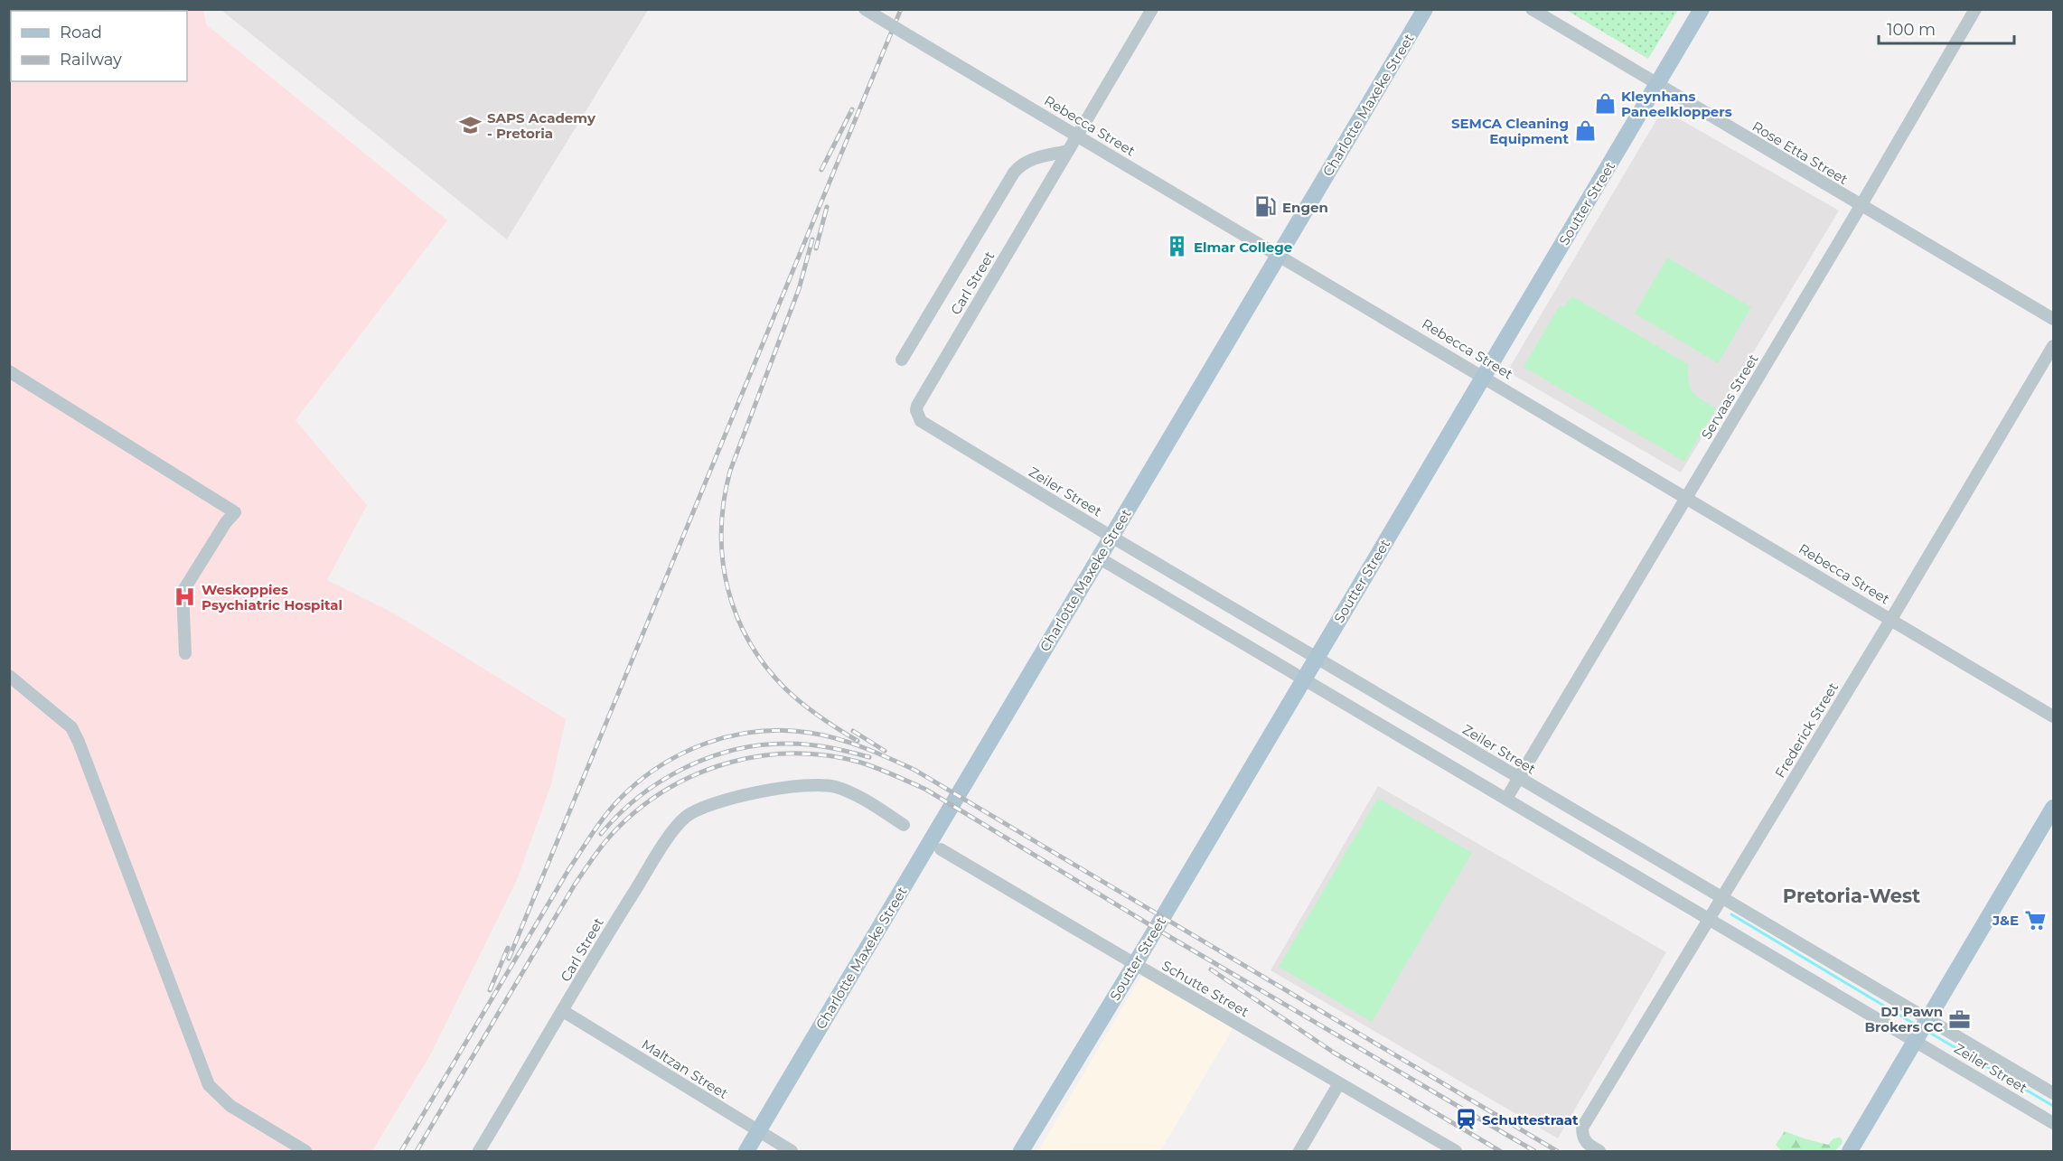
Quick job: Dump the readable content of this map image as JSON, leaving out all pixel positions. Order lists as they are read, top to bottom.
{
  "streets": {
    "main road": ["Charlotte Maxeke Street", "Soutter Street"],
    "street": [
      "Rebecca Street",
      "Rose Etta Street",
      "Carl Street",
      "Servaas Street",
      "Zeiler Street",
      "Frederick Street",
      "Schutte Street",
      "Maltzan Street"
    ]
  },
  "crossings": [
    ["Charlotte Maxeke Street", "Rebecca Street"],
    ["Charlotte Maxeke Street", "Zeiler Street"],
    ["Charlotte Maxeke Street", "Maltzan Street"],
    ["Rebecca Street", "Soutter Street"],
    ["Rebecca Street", "Carl Street"],
    ["Rebecca Street", "Servaas Street"],
    ["Rebecca Street", "Frederick Street"],
    ["Rose Etta Street", "Soutter Street"],
    ["Rose Etta Street", "Servaas Street"],
    ["Soutter Street", "Zeiler Street"],
    ["Soutter Street", "Schutte Street"],
    ["Carl Street", "Zeiler Street"],
    ["Carl Street", "Maltzan Street"],
    ["Servaas Street", "Zeiler Street"],
    ["Zeiler Street", "Frederick Street"]
  ],
  "districts": ["Pretoria-West"],
  "places": {
    "shop": ["Kleynhans Paneelkloppers", "SEMCA Cleaning Equipment"],
    "school or university": ["SAPS Academy - Pretoria"],
    "fuel station": ["Engen"],
    "building": ["Elmar College"],
    "hospital": ["Weskoppies Psychiatric Hospital"],
    "supermarket": ["J&E"],
    "office": ["DJ Pawn Brokers CC"],
    "station": ["Schuttestraat"]
  },
  "legend": ["Road", "Railway"],
  "scale_bar": "100 m"
}
